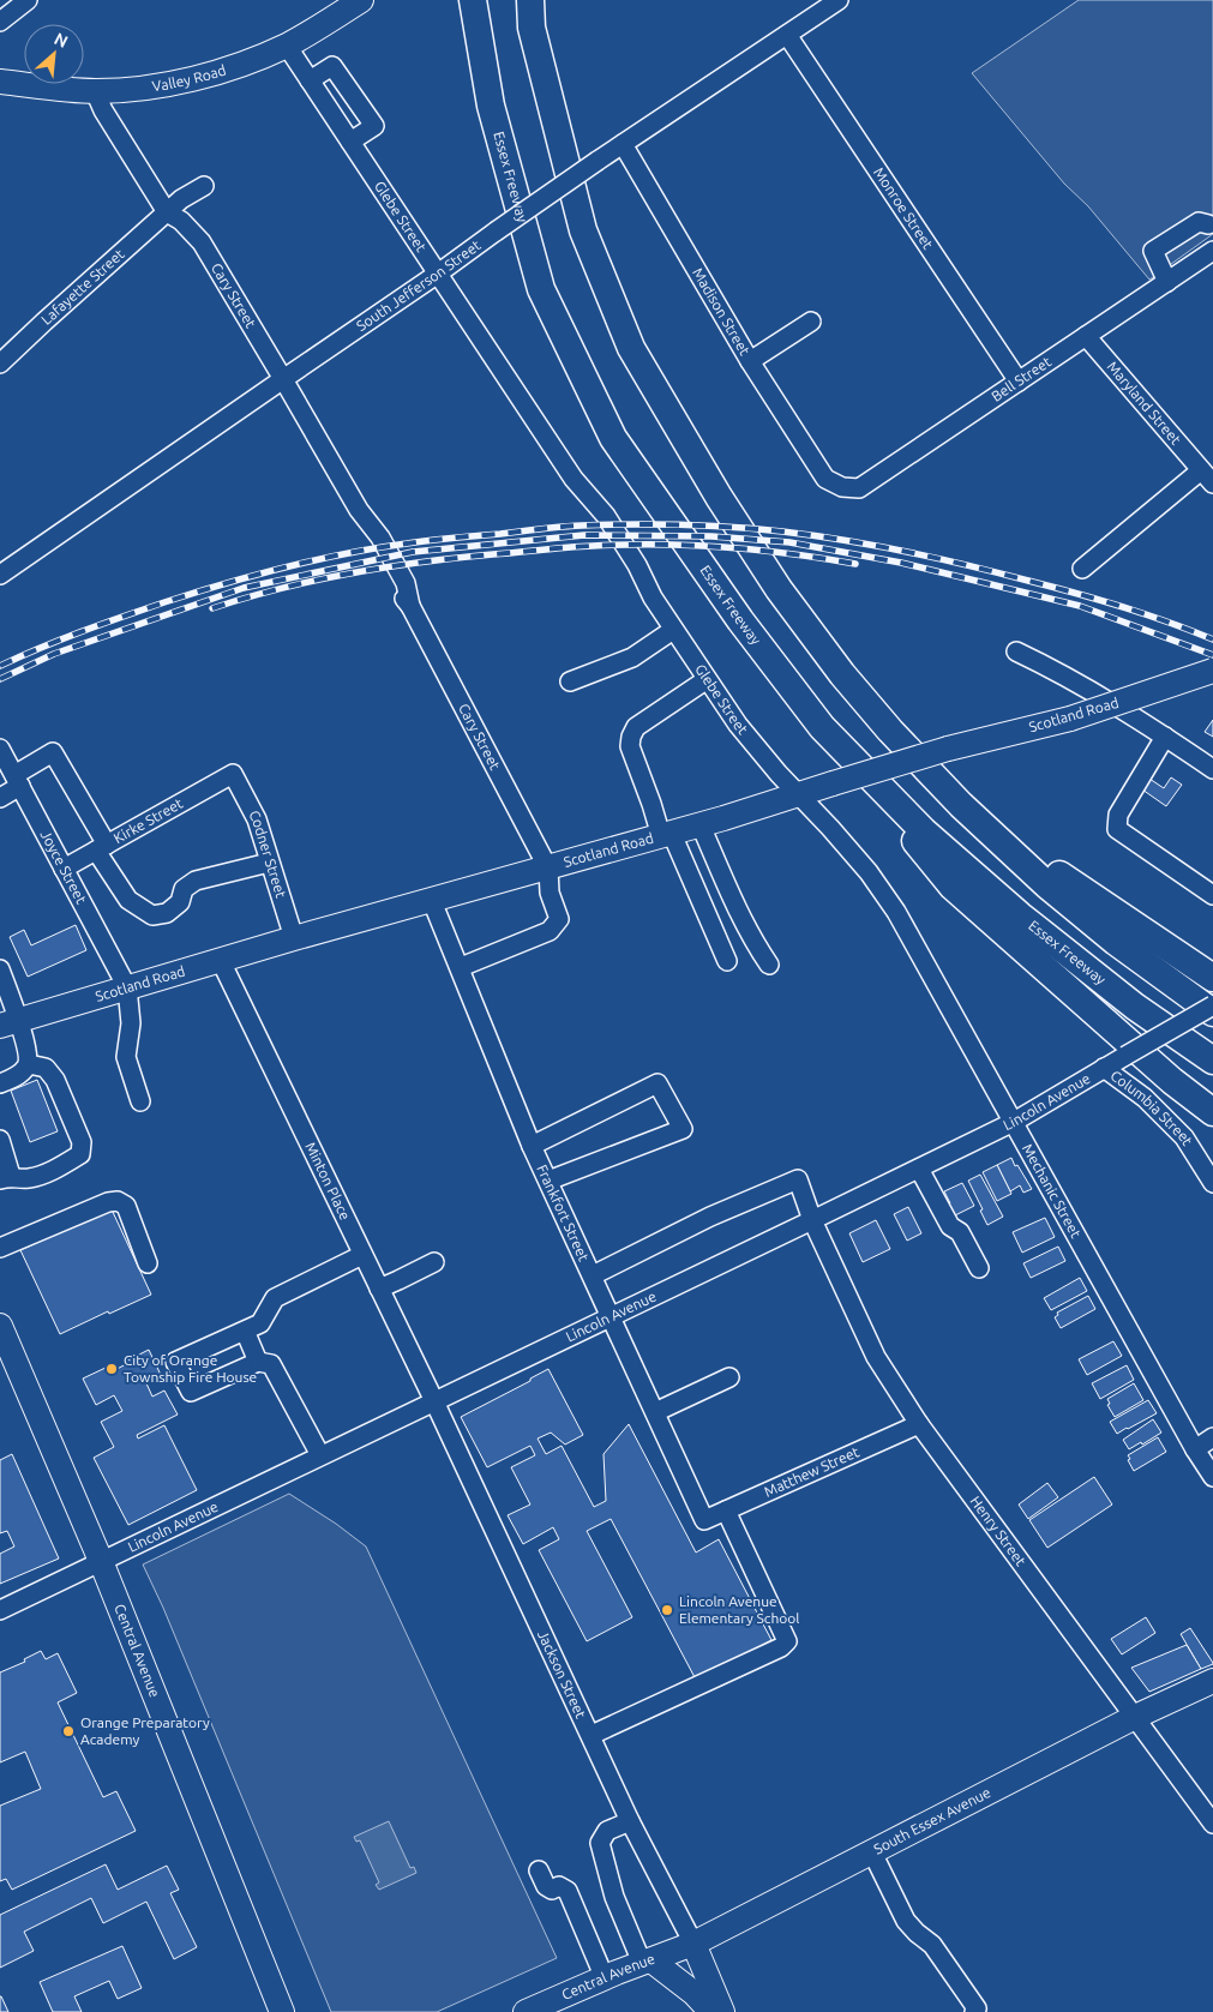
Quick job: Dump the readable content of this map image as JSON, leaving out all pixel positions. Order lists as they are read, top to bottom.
{
  "streets": {
    "highway": ["Essex Freeway"],
    "main road": [
      "Valley Road",
      "Scotland Road",
      "Central Avenue",
      "South Essex Avenue"
    ],
    "street": [
      "Monroe Street",
      "Glebe Street",
      "South Jefferson Street",
      "Lafayette Street",
      "Cary Street",
      "Madison Street",
      "Bell Street",
      "Maryland Street",
      "Kirke Street",
      "Codner Street",
      "Joyce Street",
      "Lincoln Avenue",
      "Columbia Street",
      "Minton Place",
      "Mechanic Street",
      "Frankfort Street",
      "Matthew Street",
      "Henry Street",
      "Jackson Street"
    ]
  },
  "crossings": [
    ["Valley Road", "Glebe Street"],
    ["Valley Road", "Cary Street"],
    ["Monroe Street", "South Jefferson Street"],
    ["Monroe Street", "Bell Street"],
    ["Glebe Street", "South Jefferson Street"],
    ["Glebe Street", "Scotland Road"],
    ["Glebe Street", "Mechanic Street"],
    ["South Jefferson Street", "Cary Street"],
    ["South Jefferson Street", "Madison Street"],
    ["Lafayette Street", "Cary Street"],
    ["Cary Street", "Scotland Road"],
    ["Madison Street", "Bell Street"],
    ["Bell Street", "Maryland Street"],
    ["Scotland Road", "Codner Street"],
    ["Scotland Road", "Joyce Street"],
    ["Scotland Road", "Minton Place"],
    ["Scotland Road", "Mechanic Street"],
    ["Scotland Road", "Frankfort Street"],
    ["Kirke Street", "Codner Street"],
    ["Kirke Street", "Joyce Street"],
    ["Lincoln Avenue", "Columbia Street"],
    ["Lincoln Avenue", "Minton Place"],
    ["Lincoln Avenue", "Mechanic Street"],
    ["Lincoln Avenue", "Frankfort Street"],
    ["Lincoln Avenue", "Henry Street"],
    ["Lincoln Avenue", "Central Avenue"],
    ["Lincoln Avenue", "Jackson Street"],
    ["Minton Place", "Jackson Street"],
    ["Frankfort Street", "Matthew Street"],
    ["Frankfort Street", "Henry Street"],
    ["Matthew Street", "Henry Street"],
    ["Henry Street", "South Essex Avenue"],
    ["Central Avenue", "South Essex Avenue"],
    ["Jackson Street", "South Essex Avenue"]
  ],
  "places": ["City of Orange Township Fire House", "Lincoln Avenue Elementary School", "Orange Preparatory Academy"],
  "north": "top right"
}
